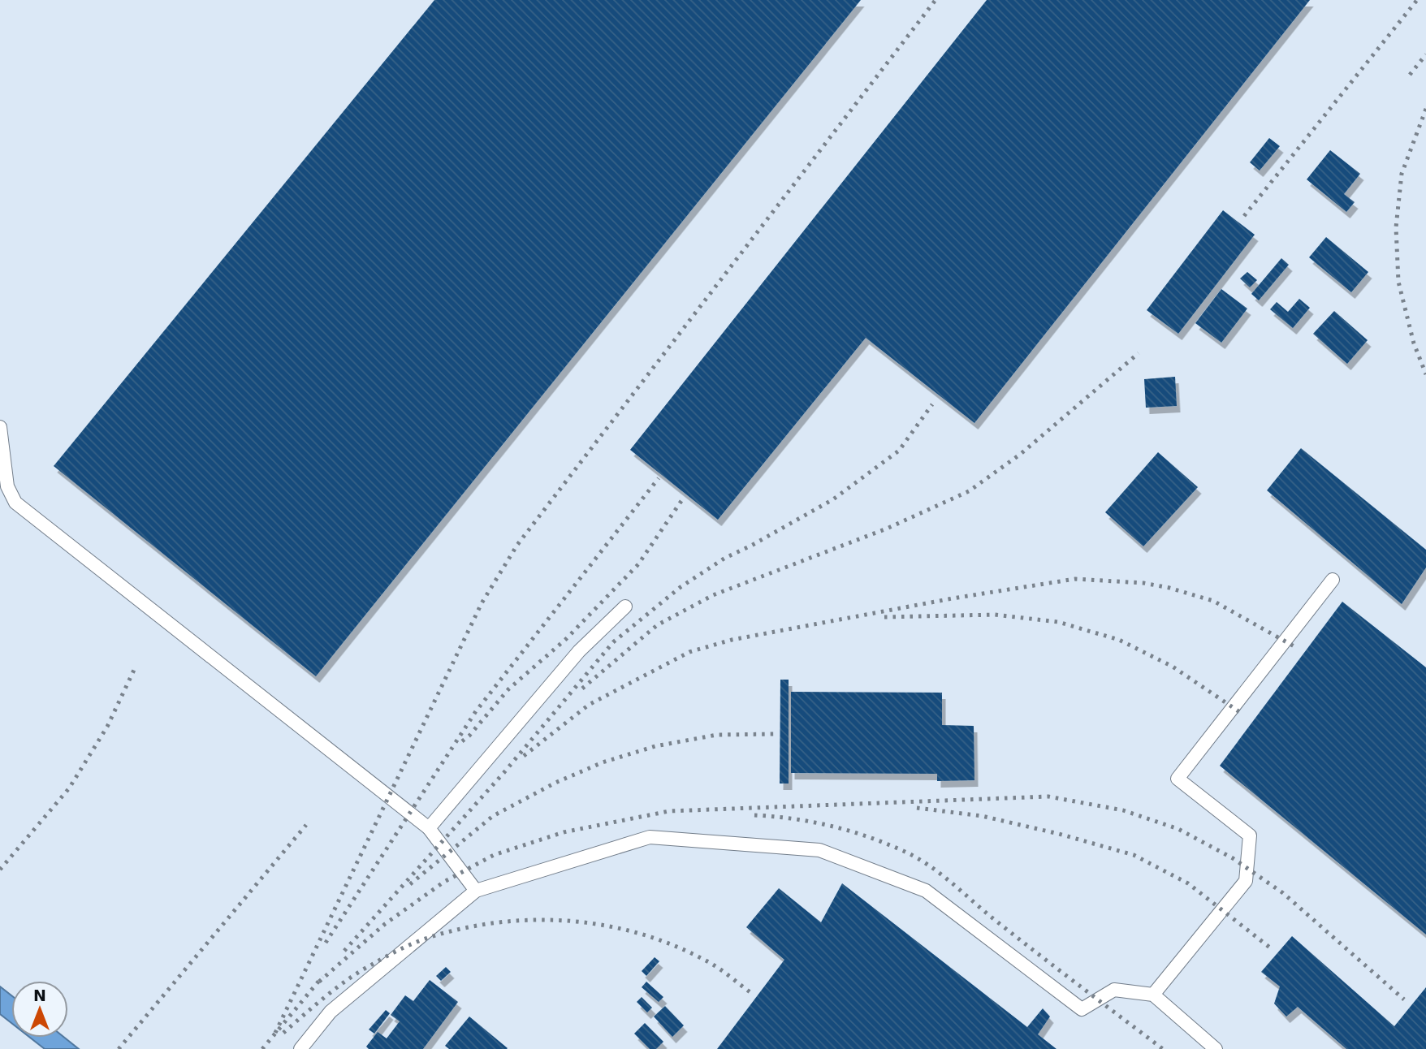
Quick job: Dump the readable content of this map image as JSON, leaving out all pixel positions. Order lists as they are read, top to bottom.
{
  "north": "top"
}
